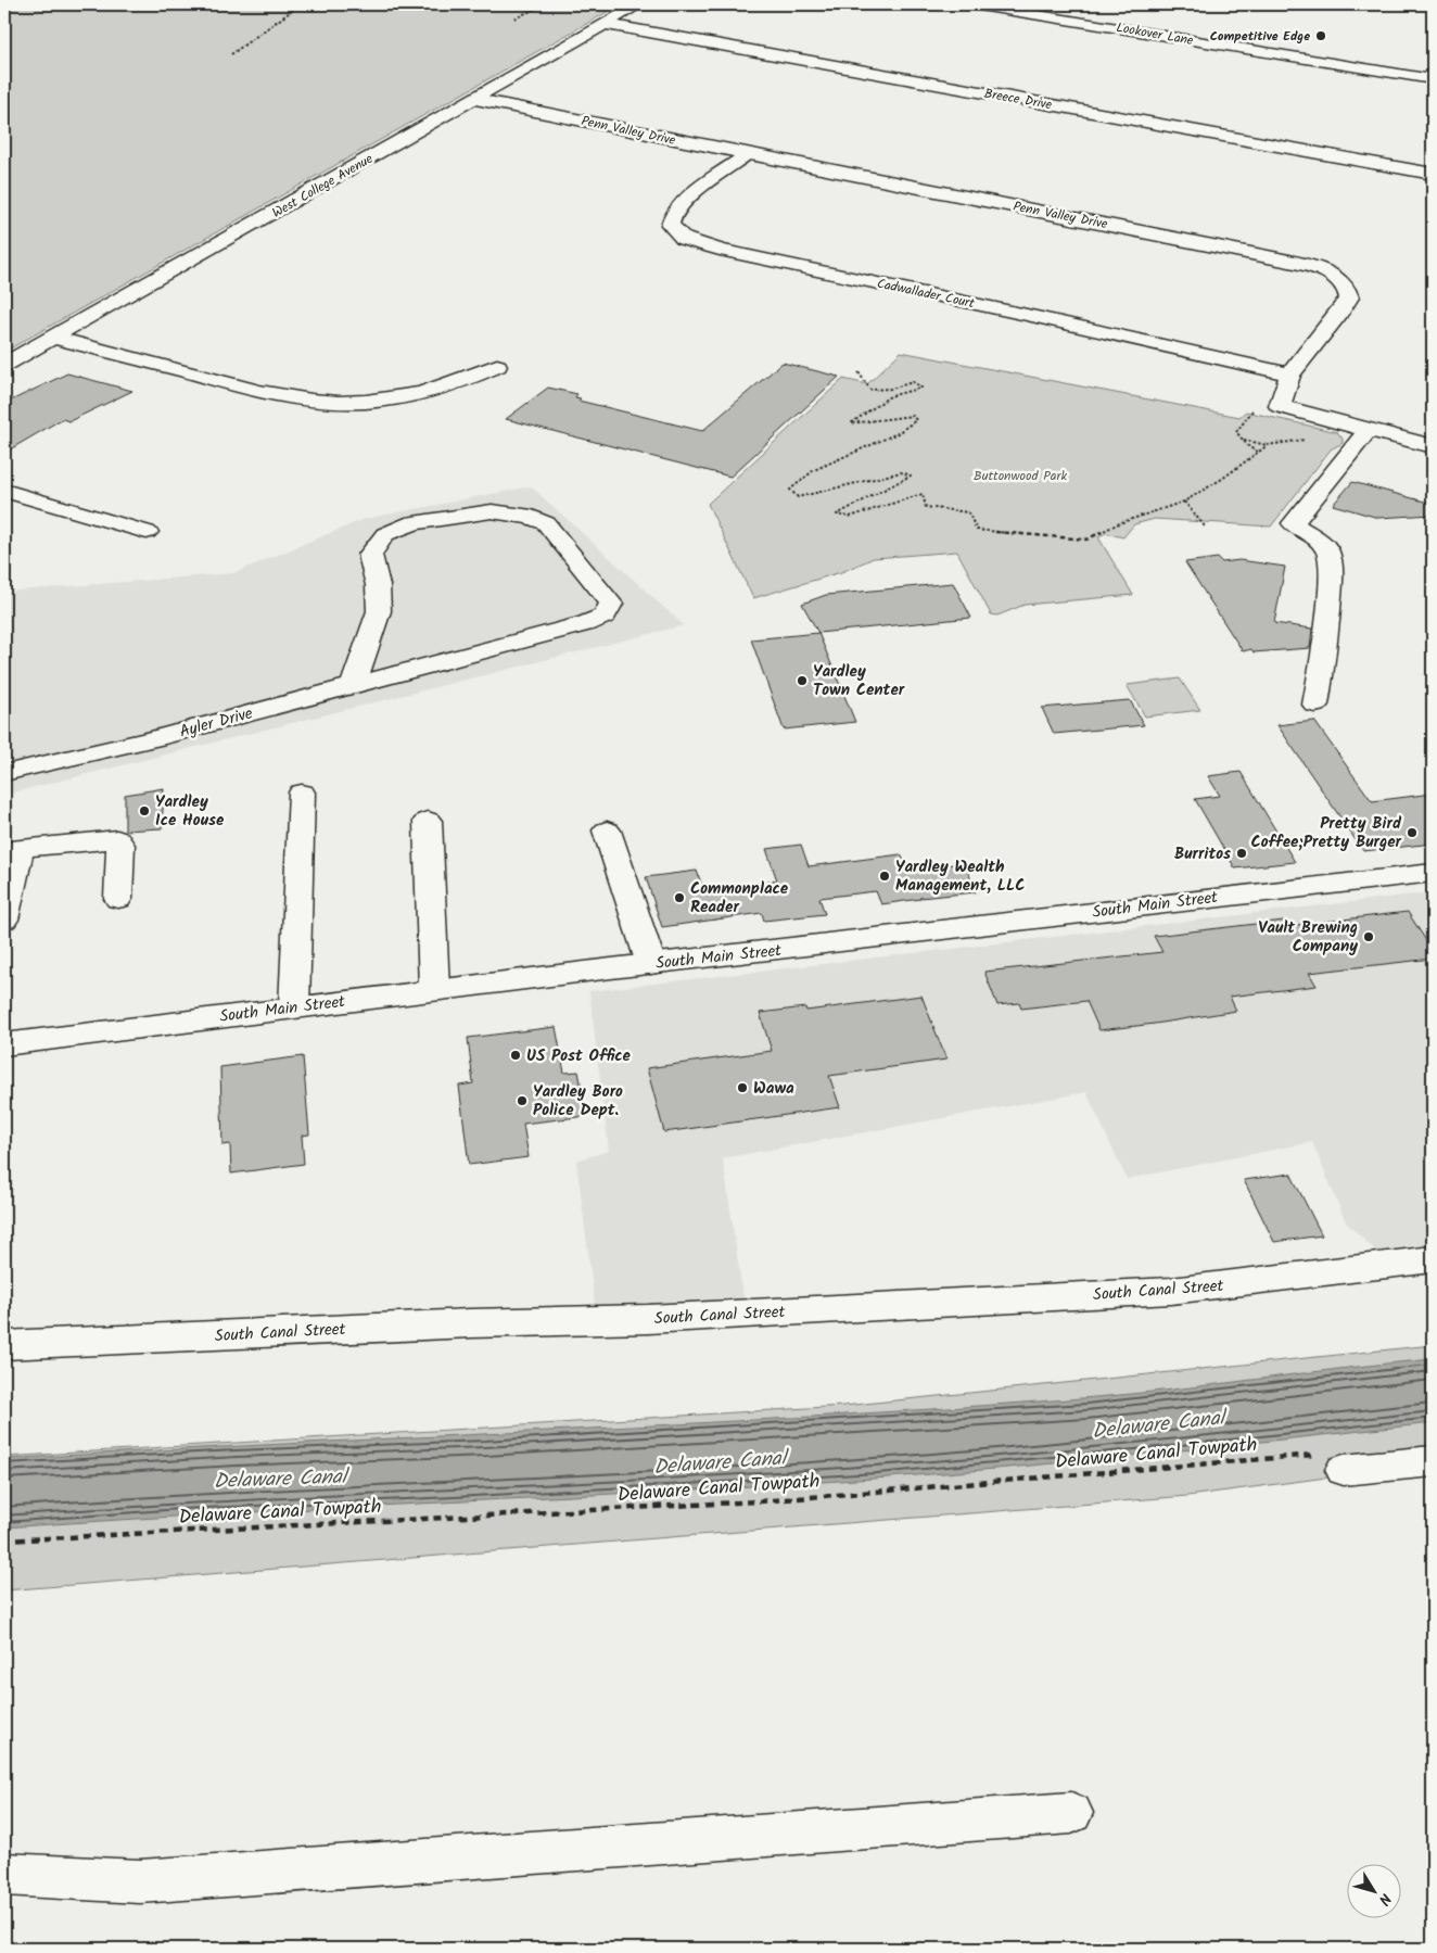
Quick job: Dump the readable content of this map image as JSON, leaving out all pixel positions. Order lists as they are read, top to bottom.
{
  "streets": {
    "street": [
      "Lookover Lane",
      "Breece Drive",
      "Penn Valley Drive",
      "West College Avenue",
      "Cadwallader Court",
      "Ayler Drive",
      "South Main Street",
      "South Canal Street"
    ],
    "path": ["Delaware Canal Towpath"]
  },
  "crossings": [
    ["Breece Drive", "West College Avenue"],
    ["Penn Valley Drive", "West College Avenue"],
    ["Penn Valley Drive", "Cadwallader Court"]
  ],
  "water": ["Delaware Canal"],
  "parks": ["Buttonwood Park"],
  "places": [
    "Competitive Edge",
    "Yardley Town Center",
    "Yardley Ice House",
    "Pretty Bird Coffee;Pretty Burger",
    "Burritos",
    "Yardley Wealth Management, LLC",
    "Commonplace Reader",
    "Vault Brewing Company",
    "US Post Office",
    "Wawa",
    "Yardley Boro Police Dept."
  ],
  "north": "bottom right"
}
